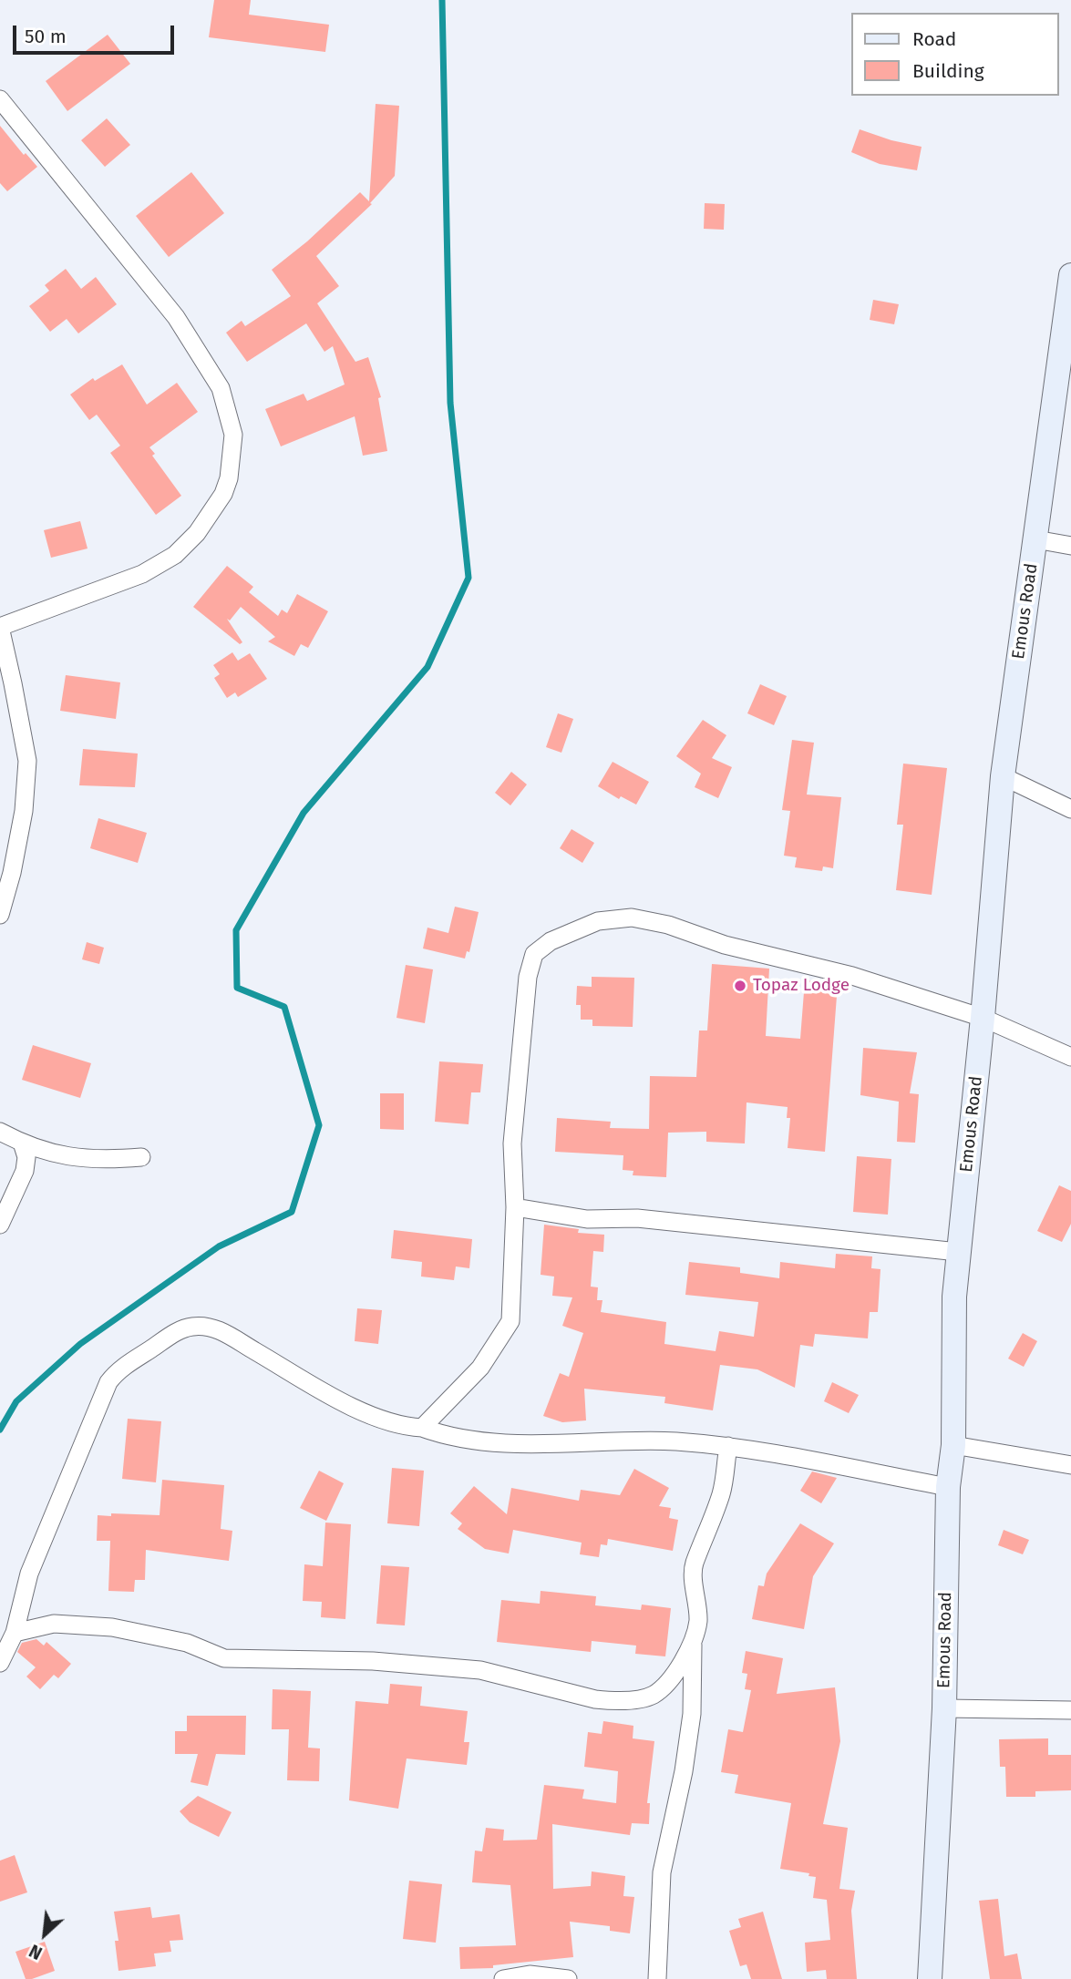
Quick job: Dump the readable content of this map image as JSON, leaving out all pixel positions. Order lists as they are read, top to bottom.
{
  "streets": {
    "street": ["Emous Road"]
  },
  "places": ["Topaz Lodge"],
  "legend": ["Road", "Building"],
  "scale_bar": "50 m",
  "north": "bottom left"
}
